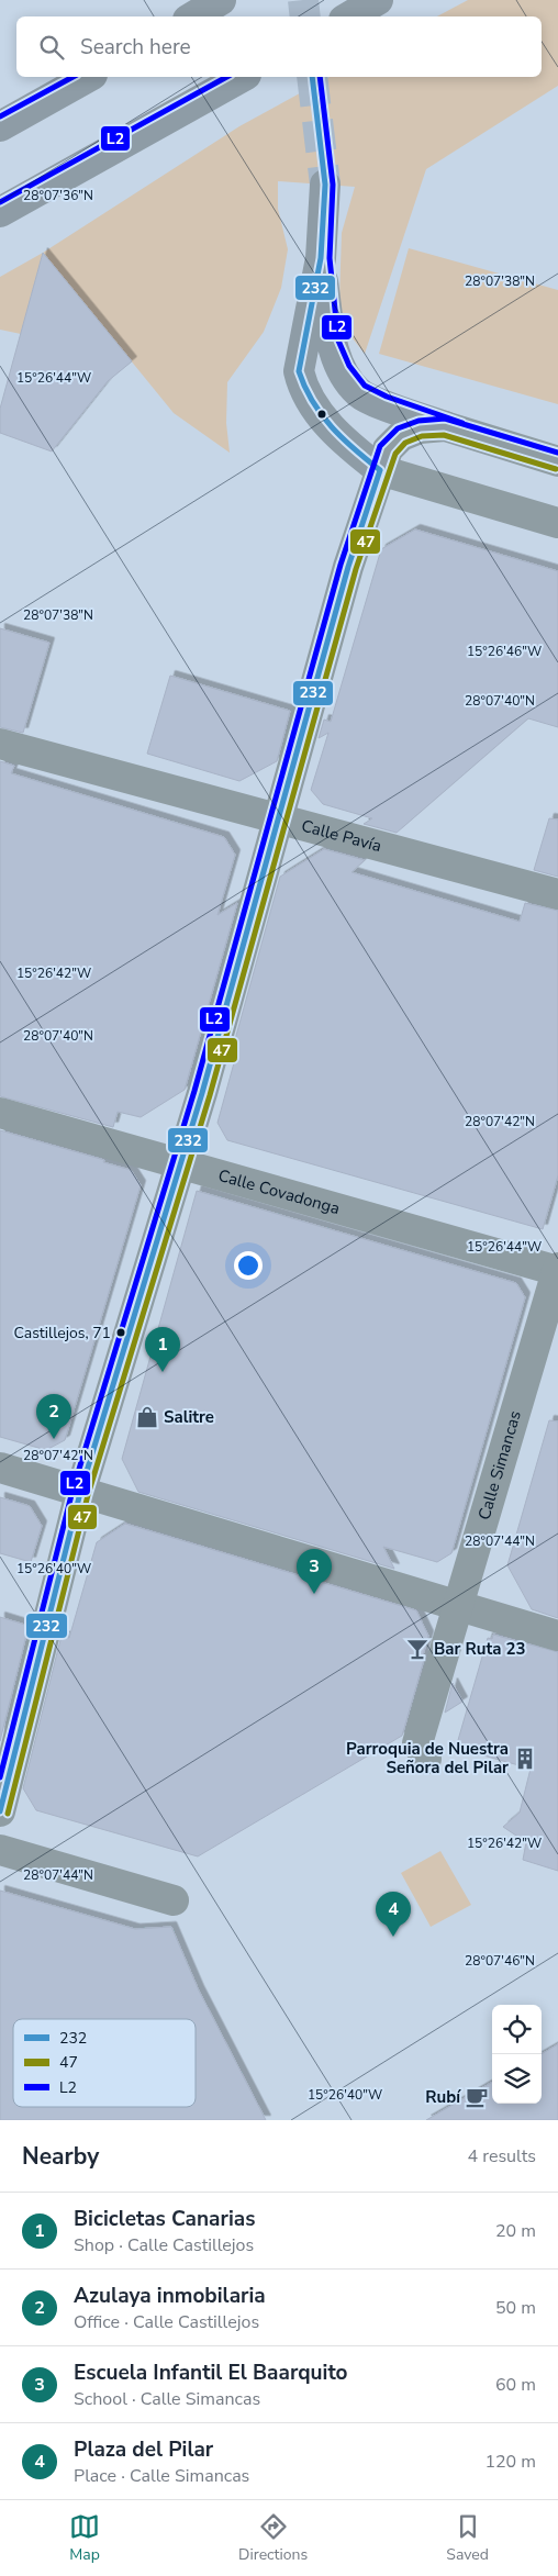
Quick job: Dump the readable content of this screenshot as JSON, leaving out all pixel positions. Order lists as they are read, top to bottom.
{
  "streets": {
    "street": ["Calle Pavía", "Calle Covadonga", "Calle Simancas"]
  },
  "crossings": [
    ["Calle Covadonga", "Calle Simancas"]
  ],
  "places": {
    "other": ["Castillejos, 71"],
    "shop": ["Salitre"],
    "bar": ["Bar Ruta 23"],
    "building": ["Parroquia de Nuestra Señora del Pilar"],
    "cafe": ["Rubí"]
  },
  "lines": ["transit line 232", "transit line L2", "transit line 47"],
  "legend": ["232", "47", "L2"],
  "page": {
    "search": "Search here",
    "pins": [
      "1",
      "2",
      "3",
      "4"
    ],
    "heading": ["Nearby", "4 results"],
    "list": [
      {
        "mark": "1",
        "name": "Bicicletas Canarias",
        "note": "Shop · Calle Castillejos",
        "value": "20 m"
      },
      {
        "mark": "2",
        "name": "Azulaya inmobilaria",
        "note": "Office · Calle Castillejos",
        "value": "50 m"
      },
      {
        "mark": "3",
        "name": "Escuela Infantil El Baarquito",
        "note": "School · Calle Simancas",
        "value": "60 m"
      },
      {
        "mark": "4",
        "name": "Plaza del Pilar",
        "note": "Place · Calle Simancas",
        "value": "120 m"
      }
    ],
    "nav": ["Map", "Directions", "Saved"]
  },
  "coordinates": [
    "28°07'36\"N",
    "28°07'38\"N",
    "15°26'44\"W",
    "15°26'46\"W",
    "28°07'40\"N",
    "15°26'42\"W",
    "28°07'42\"N",
    "28°07'44\"N",
    "15°26'40\"W",
    "28°07'46\"N"
  ]
}
